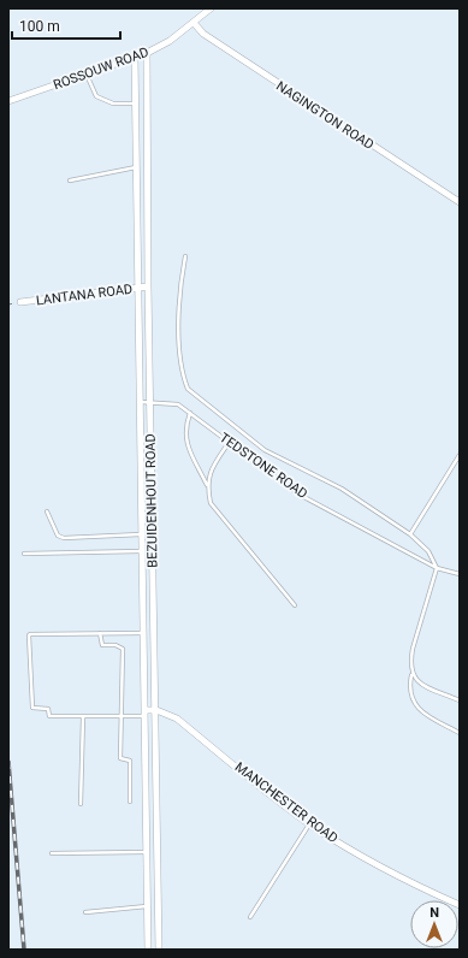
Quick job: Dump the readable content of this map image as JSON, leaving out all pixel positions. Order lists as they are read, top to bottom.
{
  "streets": {
    "street": [
      "ROSSOUW ROAD",
      "NAGINGTON ROAD",
      "LANTANA ROAD",
      "BEZUIDENHOUT ROAD",
      "MANCHESTER ROAD"
    ],
    "lane": ["TEDSTONE ROAD"]
  },
  "crossings": [
    ["ROSSOUW ROAD", "NAGINGTON ROAD"],
    ["ROSSOUW ROAD", "BEZUIDENHOUT ROAD"],
    ["LANTANA ROAD", "BEZUIDENHOUT ROAD"],
    ["TEDSTONE ROAD", "BEZUIDENHOUT ROAD"],
    ["BEZUIDENHOUT ROAD", "MANCHESTER ROAD"]
  ],
  "scale_bar": "100 m",
  "north": "top"
}
